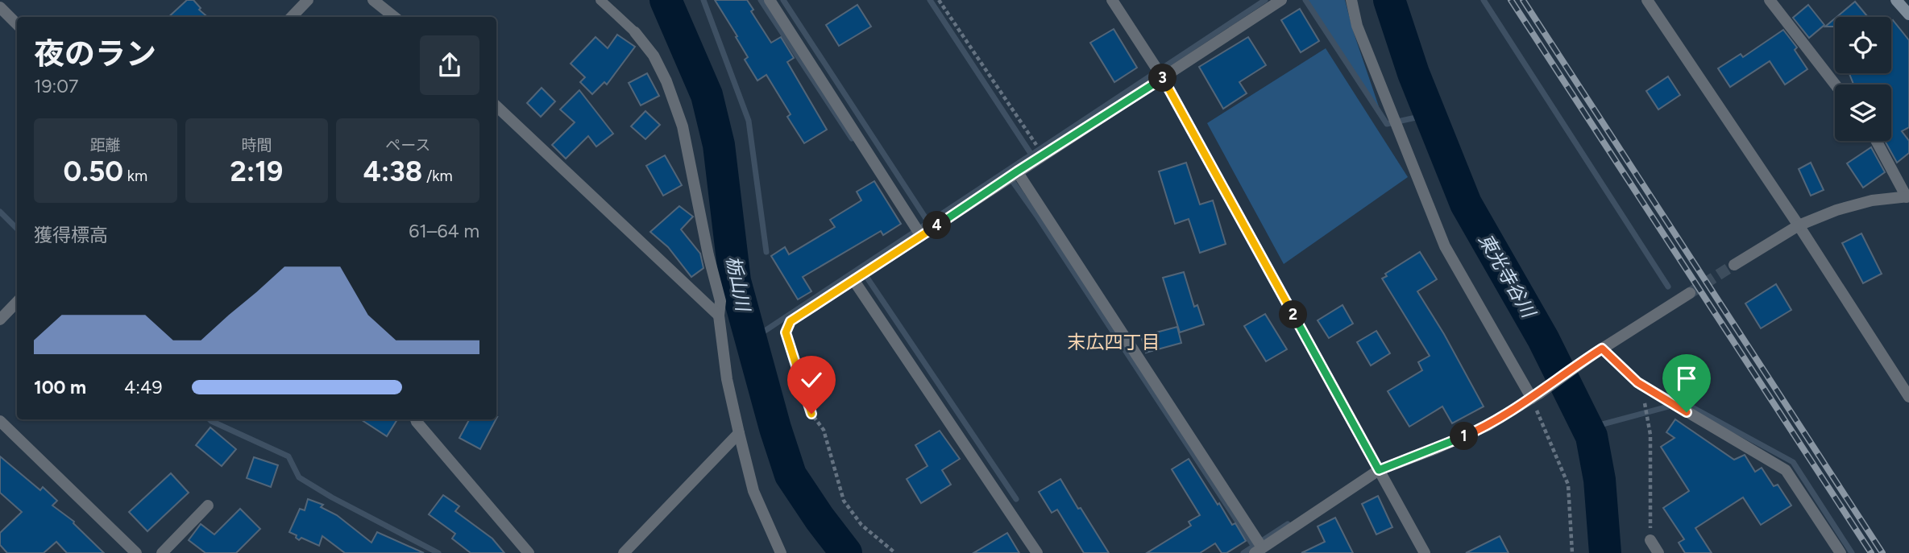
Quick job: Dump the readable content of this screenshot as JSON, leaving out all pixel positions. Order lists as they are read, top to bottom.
{
  "districts": ["末広四丁目"],
  "water": ["東光寺谷川", "栃山川"],
  "page": {
    "heading": ["夜のラン", "19:07"],
    "pins": [
      "3",
      "4",
      "2",
      "1"
    ],
    "stats": [
      ["距離", "0.50 km"],
      ["時間", "2:19"],
      ["ペース", "4:38 /km"]
    ],
    "chart": ["獲得標高", "61–64 m"],
    "list": [
      {
        "name": "100 m",
        "note": "4:49"
      }
    ]
  }
}
